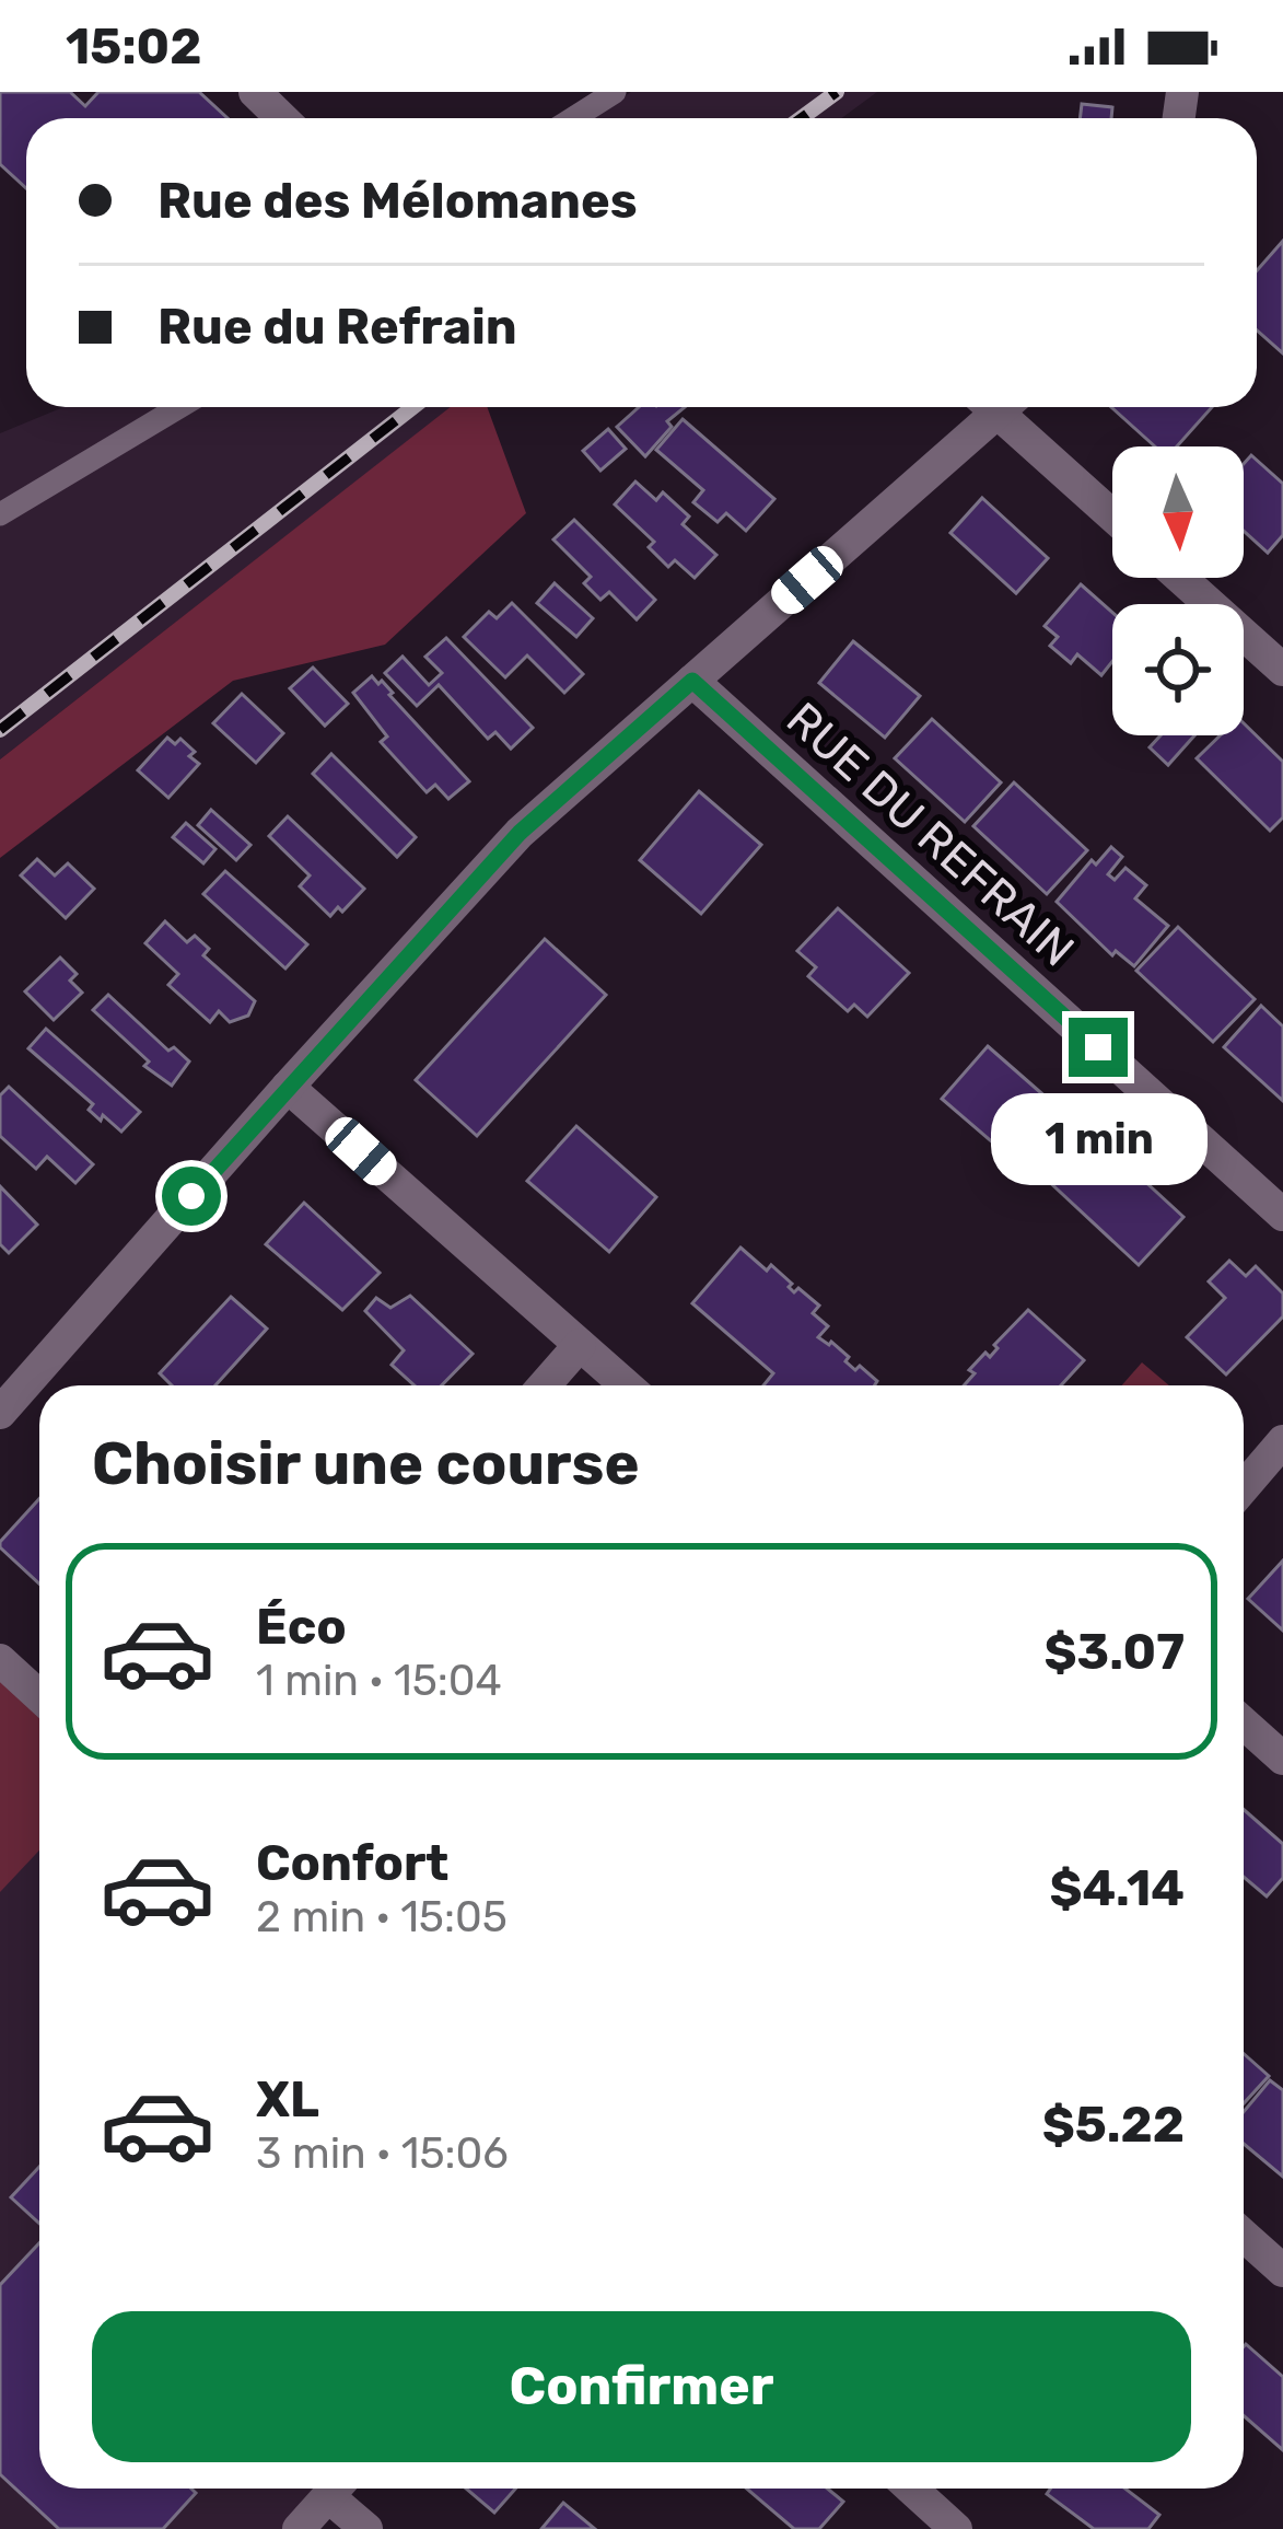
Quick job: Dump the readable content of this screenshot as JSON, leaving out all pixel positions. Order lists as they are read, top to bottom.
{
  "streets": {
    "street": ["RUE DU REFRAIN"]
  },
  "north": "bottom",
  "page": {
    "status": "15:02",
    "banner": ["Rue des Mélomanes", "Rue du Refrain"],
    "bubble": "1 min",
    "heading": "Choisir une course",
    "list": [
      {
        "name": "Éco",
        "note": "1 min · 15:04",
        "value": "$3.07"
      },
      {
        "name": "Confort",
        "note": "2 min · 15:05",
        "value": "$4.14"
      },
      {
        "name": "XL",
        "note": "3 min · 15:06",
        "value": "$5.22"
      }
    ],
    "buttons": "Confirmer"
  }
}
